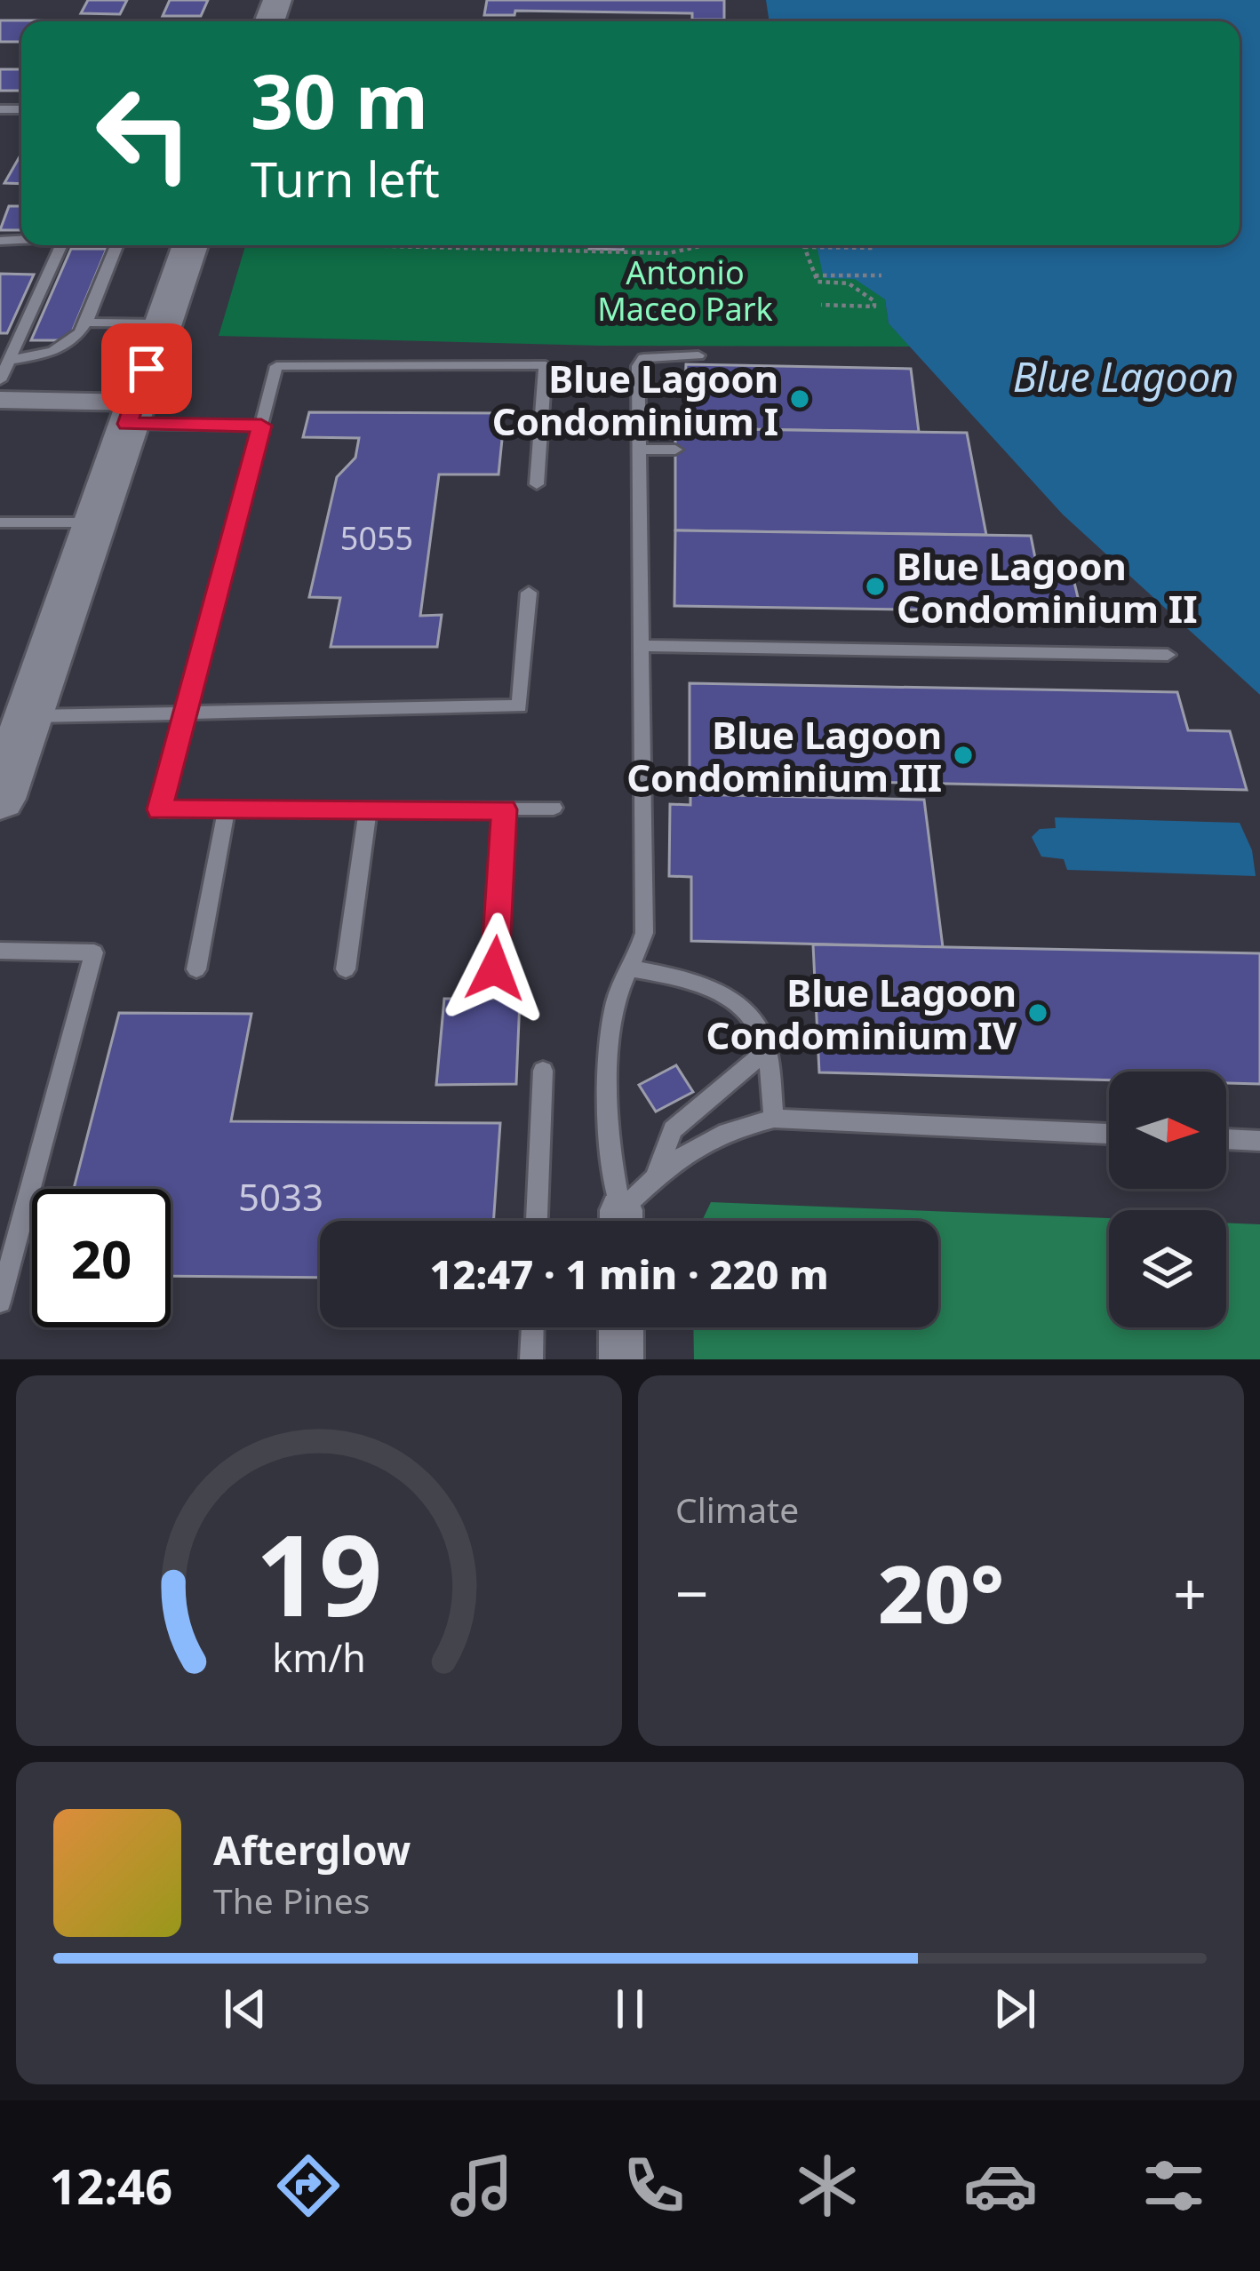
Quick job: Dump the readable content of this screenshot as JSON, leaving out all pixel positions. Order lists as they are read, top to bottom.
{
  "water": ["Blue Lagoon"],
  "parks": ["Antonio Maceo Park"],
  "places": [
    "Blue Lagoon Condominium I",
    "Blue Lagoon Condominium II",
    "Blue Lagoon Condominium III",
    "Blue Lagoon Condominium IV"
  ],
  "house_numbers": ["5055", "5033"],
  "north": "right",
  "page": {
    "turn": ["30 m", "Turn left"],
    "limit": "20",
    "trip": "12:47 · 1 min · 220 m",
    "tile": "Climate",
    "heat": ["−", "20°", "+"],
    "song": ["Afterglow", "The Pines"],
    "tabs": "12:46",
    "gauge": ["19", "km/h"]
  }
}
